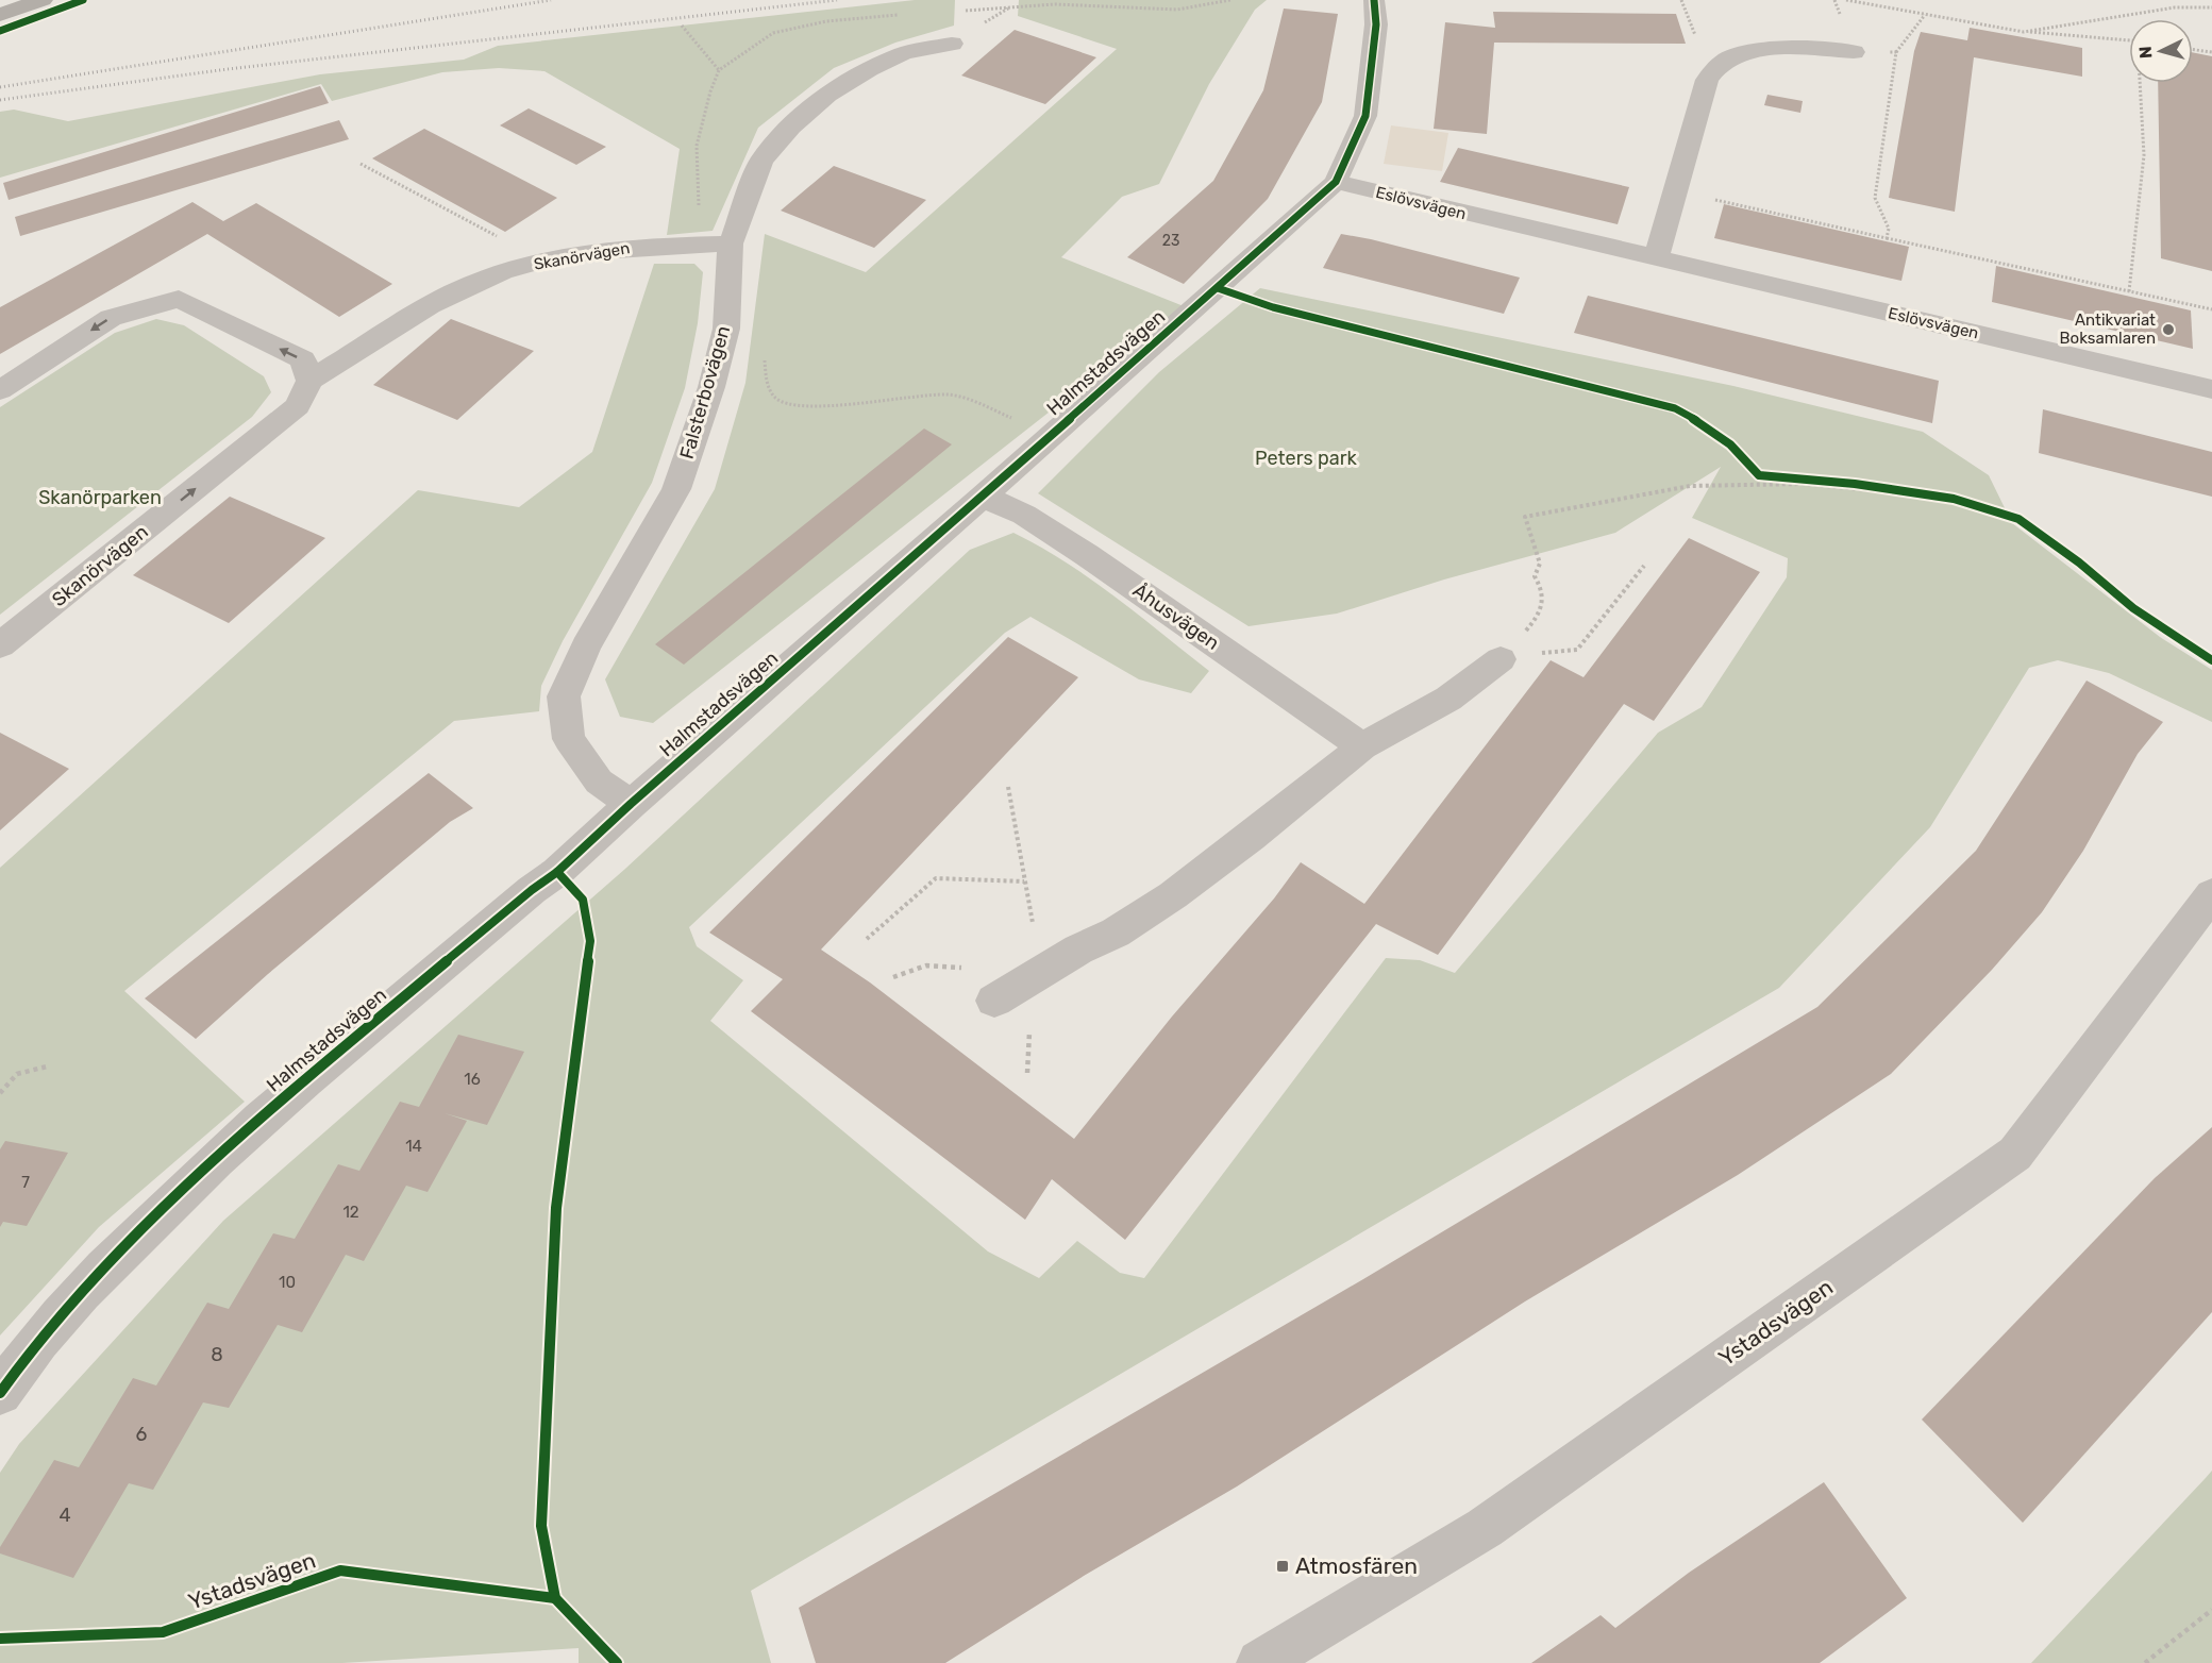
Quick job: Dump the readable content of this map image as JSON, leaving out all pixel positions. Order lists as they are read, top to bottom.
{
  "streets": {
    "street": [
      "Eslövsvägen",
      "Skanörvägen",
      "Halmstadsvägen",
      "Falsterbovägen",
      "Åhusvägen",
      "Ystadsvägen"
    ]
  },
  "crossings": [
    ["Eslövsvägen", "Halmstadsvägen"],
    ["Skanörvägen", "Falsterbovägen"],
    ["Halmstadsvägen", "Falsterbovägen"],
    ["Halmstadsvägen", "Åhusvägen"]
  ],
  "one_way": ["Skanörvägen"],
  "parks": ["Peters park", "Skanörparken"],
  "places": {
    "other": ["Antikvariat Boksamlaren"],
    "transit": ["Atmosfären"]
  },
  "house_numbers": [
    "23",
    "16",
    "14",
    "7",
    "12",
    "10",
    "8",
    "6",
    "4"
  ],
  "north": "left"
}
